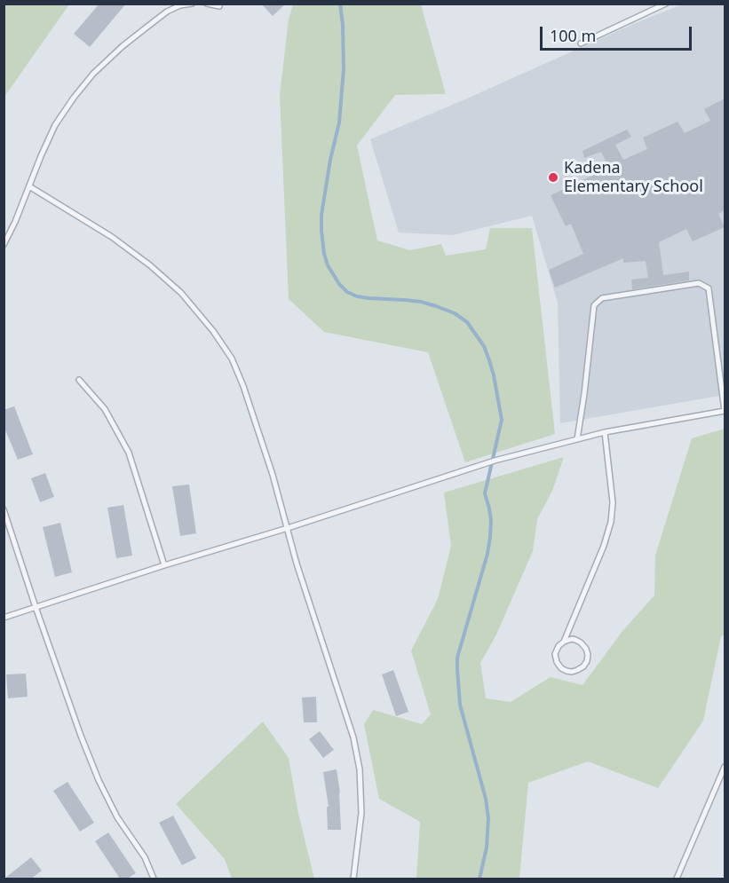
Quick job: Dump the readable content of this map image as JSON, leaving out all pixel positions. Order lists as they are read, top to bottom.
{
  "places": ["Kadena Elementary School"],
  "scale_bar": "100 m"
}
